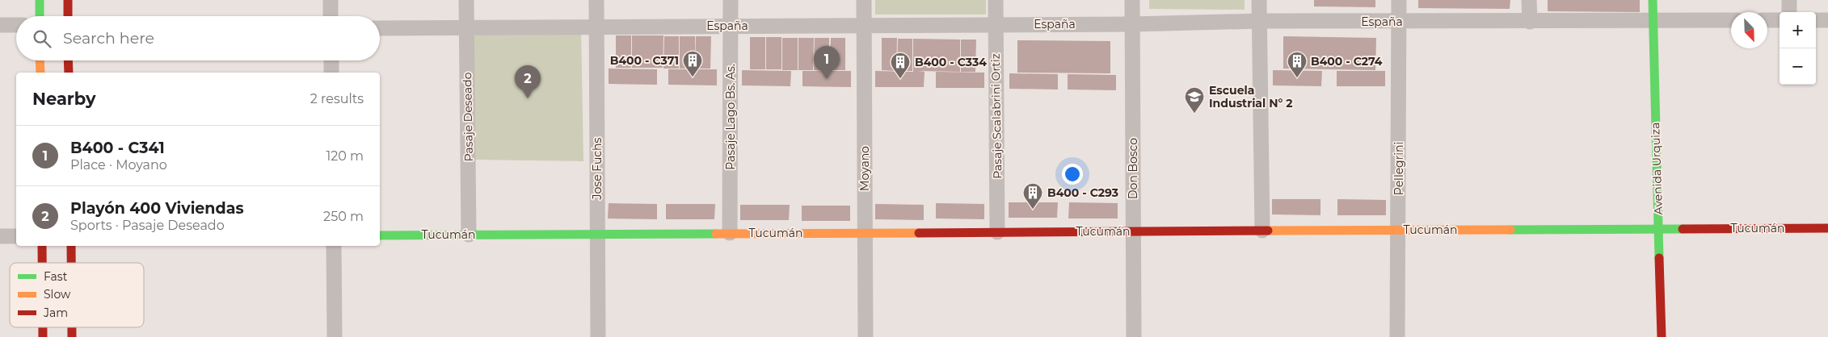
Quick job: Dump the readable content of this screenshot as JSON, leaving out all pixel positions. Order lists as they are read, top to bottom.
{
  "streets": {
    "street": [
      "España",
      "Pasaje Scalabrini Ortiz",
      "Pasaje Deseado",
      "Pasaje Lago Bs. As.",
      "Jose Fuchs",
      "Moyano",
      "Don Bosco",
      "Pellegrini",
      "Avenida Urquiza",
      "Tucumán"
    ]
  },
  "crossings": [
    ["España", "Pasaje Scalabrini Ortiz"],
    ["España", "Pasaje Deseado"],
    ["España", "Pasaje Lago Bs. As."],
    ["España", "Jose Fuchs"],
    ["España", "Moyano"],
    ["España", "Don Bosco"],
    ["España", "Pellegrini"],
    ["España", "Avenida Urquiza"],
    ["Pasaje Scalabrini Ortiz", "Tucumán"],
    ["Pasaje Deseado", "Tucumán"],
    ["Pasaje Lago Bs. As.", "Tucumán"],
    ["Jose Fuchs", "Tucumán"],
    ["Moyano", "Tucumán"],
    ["Don Bosco", "Tucumán"],
    ["Pellegrini", "Tucumán"],
    ["Avenida Urquiza", "Tucumán"]
  ],
  "places": {
    "building": [
      "B400 - C371",
      "B400 - C274",
      "B400 - C334",
      "B400 - C293"
    ],
    "school or university": ["Escuela Industrial N° 2"]
  },
  "legend": ["Fast", "Slow", "Jam"],
  "north": "bottom right",
  "page": {
    "map_buttons": ["+", "−"],
    "search": "Search here",
    "pins": ["1", "2"],
    "heading": ["Nearby", "2 results"],
    "list": [
      {
        "mark": "1",
        "name": "B400 - C341",
        "note": "Place · Moyano",
        "value": "120 m"
      },
      {
        "mark": "2",
        "name": "Playón 400 Viviendas",
        "note": "Sports · Pasaje Deseado",
        "value": "250 m"
      }
    ]
  }
}
